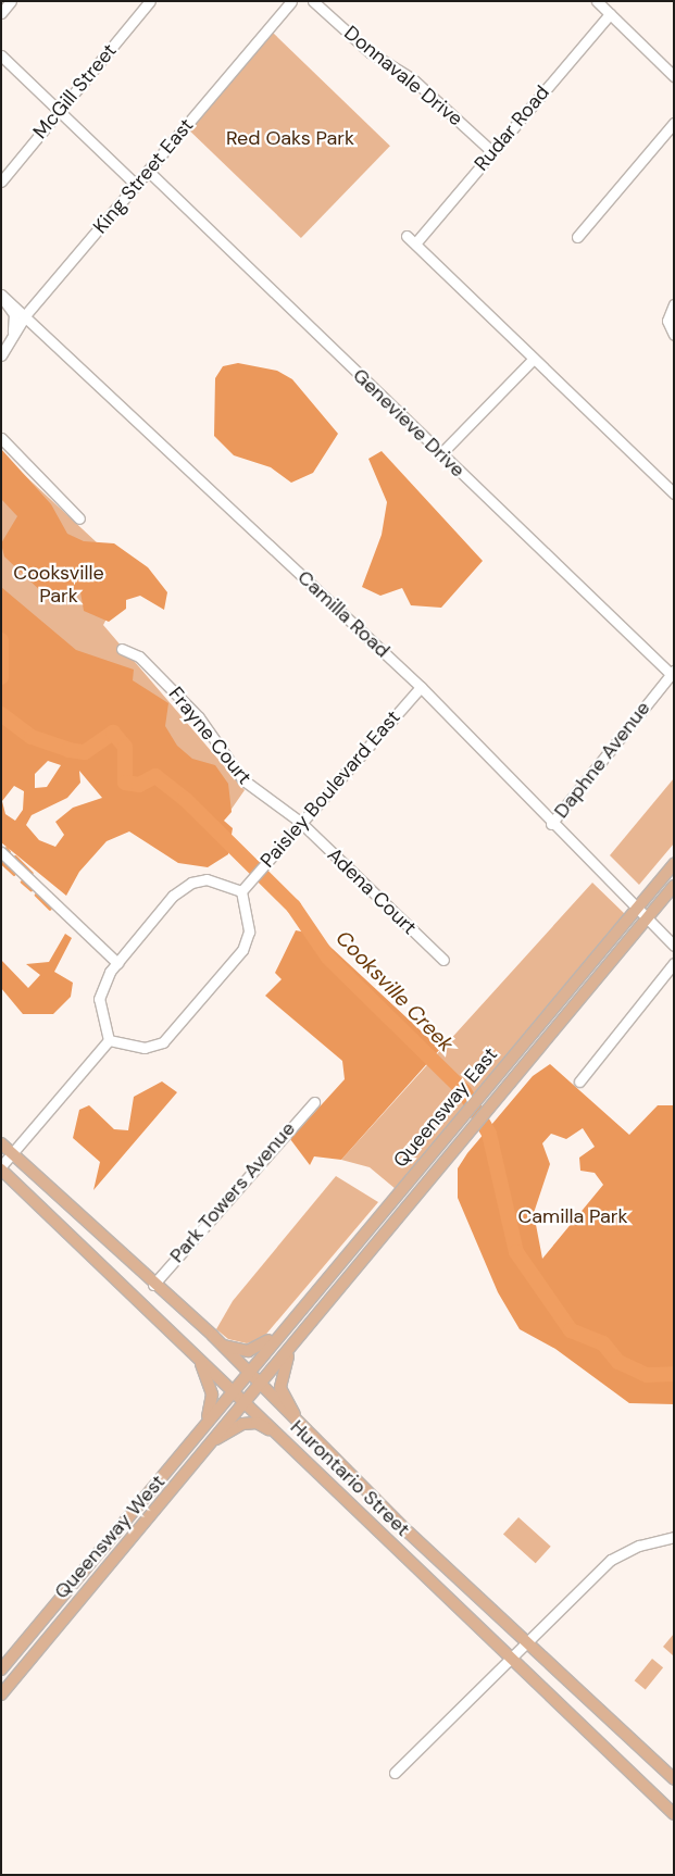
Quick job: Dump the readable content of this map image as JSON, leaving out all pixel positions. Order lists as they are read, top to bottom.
{
  "streets": {
    "main road": ["Queensway East", "Hurontario Street", "Queensway West"],
    "street": [
      "Donnavale Drive",
      "McGill Street",
      "Rudar Road",
      "King Street East",
      "Genevieve Drive",
      "Camilla Road",
      "Frayne Court",
      "Daphne Avenue",
      "Paisley Boulevard East",
      "Adena Court",
      "Park Towers Avenue"
    ]
  },
  "crossings": [
    ["Donnavale Drive", "Rudar Road"],
    ["King Street East", "Genevieve Drive"],
    ["King Street East", "Camilla Road"],
    ["Genevieve Drive", "Daphne Avenue"],
    ["Camilla Road", "Daphne Avenue"],
    ["Camilla Road", "Paisley Boulevard East"],
    ["Camilla Road", "Queensway East"],
    ["Frayne Court", "Paisley Boulevard East"],
    ["Frayne Court", "Adena Court"],
    ["Paisley Boulevard East", "Adena Court"],
    ["Queensway East", "Hurontario Street"],
    ["Queensway East", "Queensway West"],
    ["Park Towers Avenue", "Hurontario Street"],
    ["Hurontario Street", "Queensway West"]
  ],
  "water": ["Cooksville Creek"],
  "parks": ["Red Oaks Park", "Cooksville Park", "Camilla Park"]
}
